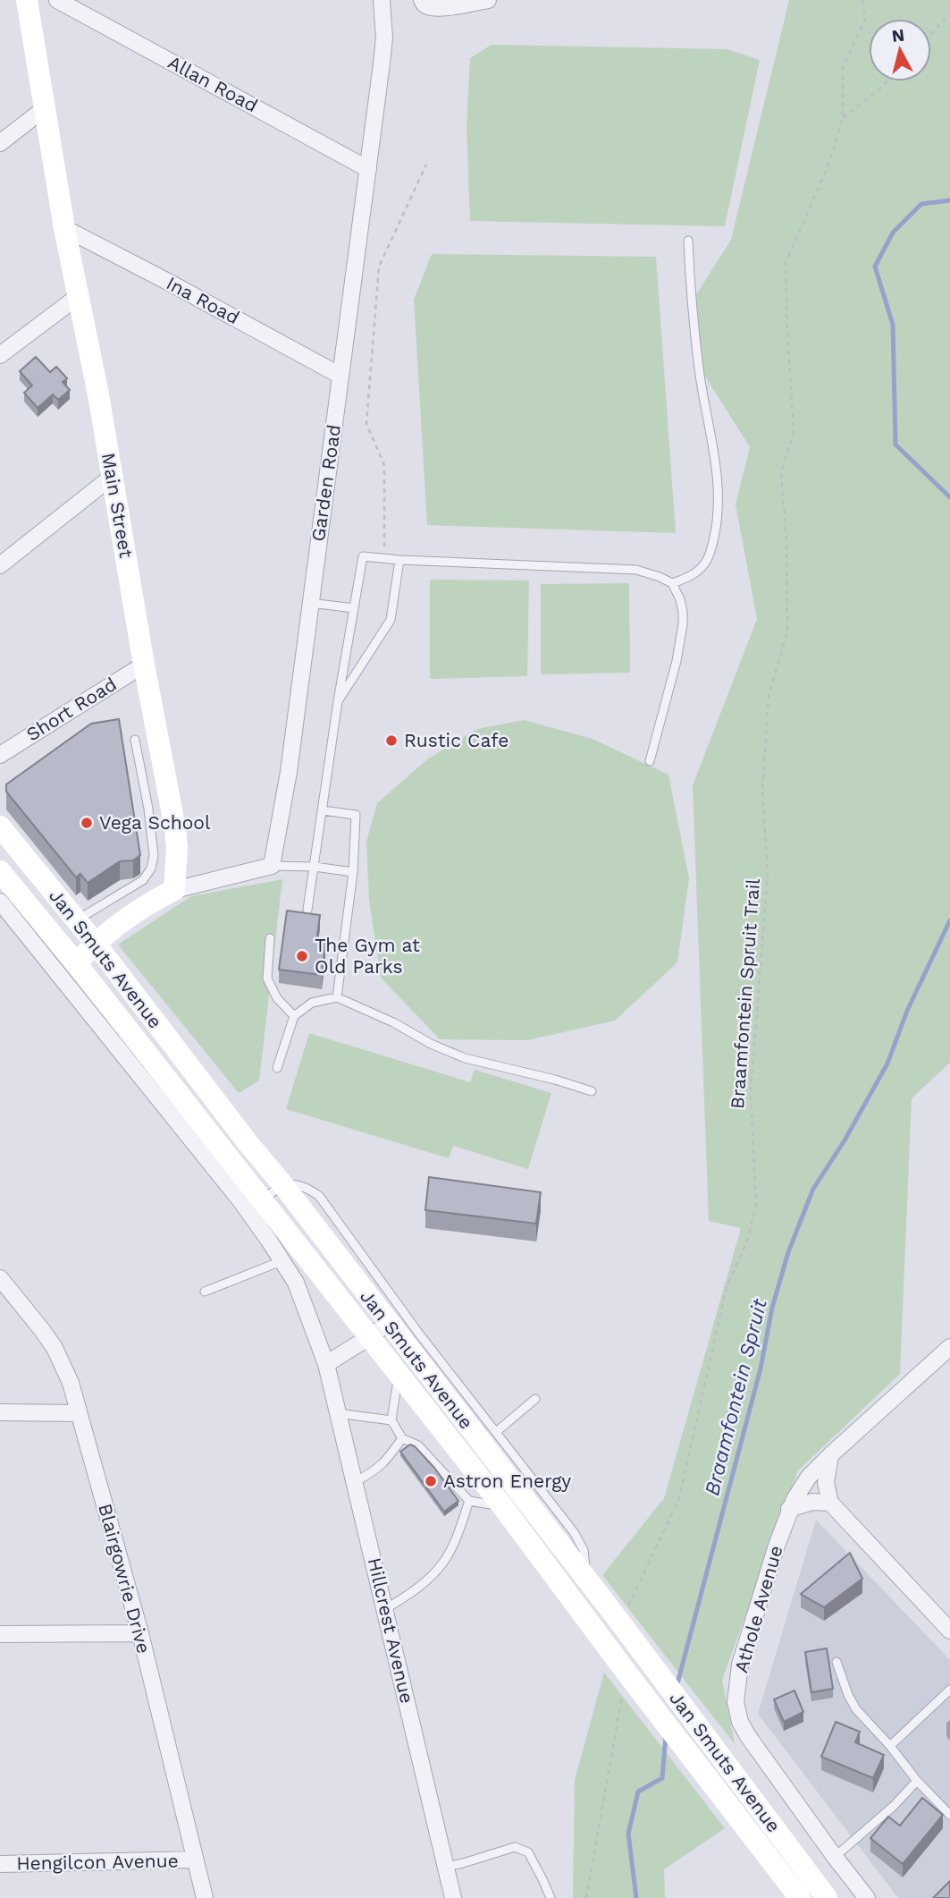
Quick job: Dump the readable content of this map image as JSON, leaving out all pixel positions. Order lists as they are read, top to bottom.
{
  "streets": {
    "main road": ["Main Street", "Jan Smuts Avenue"],
    "street": [
      "Allan Road",
      "Ina Road",
      "Garden Road",
      "Short Road",
      "Blairgowrie Drive",
      "Athole Avenue",
      "Hillcrest Avenue",
      "Hengilcon Avenue"
    ],
    "path": ["Braamfontein Spruit Trail"]
  },
  "crossings": [
    ["Allan Road", "Garden Road"],
    ["Ina Road", "Garden Road"],
    ["Ina Road", "Main Street"],
    ["Main Street", "Short Road"],
    ["Jan Smuts Avenue", "Braamfontein Spruit Trail"],
    ["Blairgowrie Drive", "Hengilcon Avenue"]
  ],
  "water": ["Braamfontein Spruit"],
  "places": [
    "Rustic Cafe",
    "Vega School",
    "The Gym at Old Parks",
    "Astron Energy"
  ],
  "north": "top"
}
